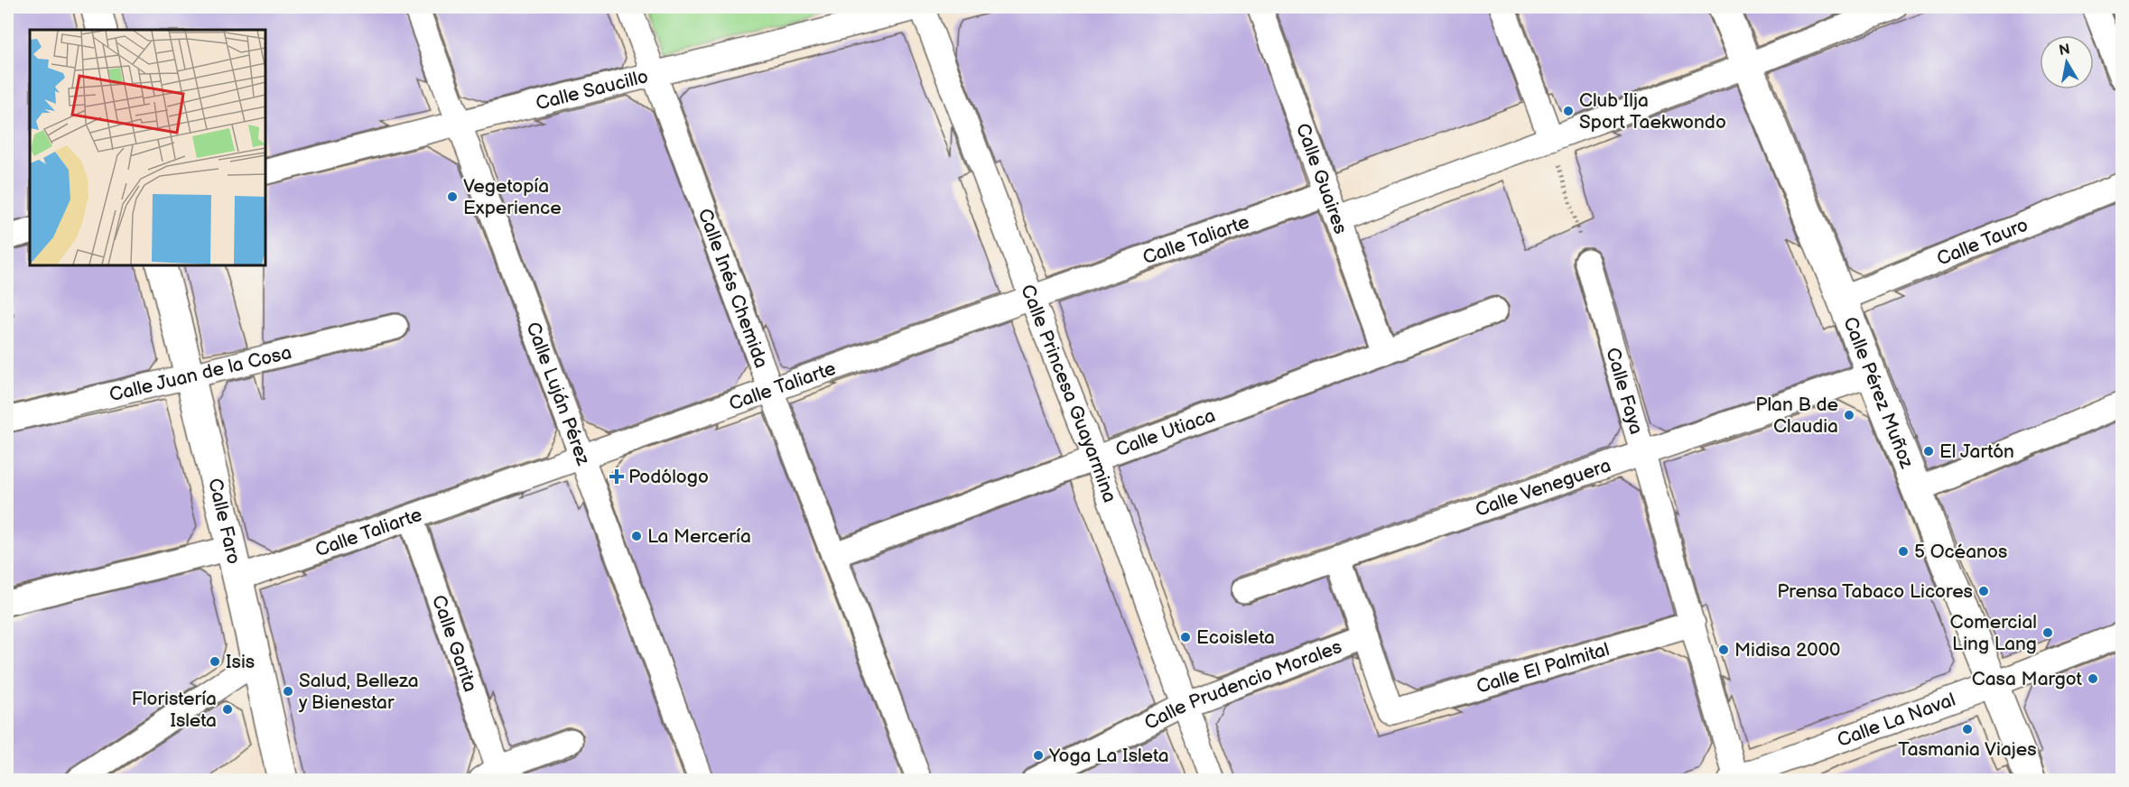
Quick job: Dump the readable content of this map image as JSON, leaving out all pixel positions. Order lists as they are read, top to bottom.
{
  "streets": {
    "street": [
      "Calle Saucillo",
      "Calle Guaires",
      "Calle Taliarte",
      "Calle Tauro",
      "Calle Inés Chemida",
      "Calle Juan de la Cosa",
      "Calle Faya",
      "Calle Princesa Guayarmina",
      "Calle Pérez Muñoz",
      "Calle Luján Pérez",
      "Calle Utiaca",
      "Calle Veneguera",
      "Calle Faro",
      "Calle Garita",
      "Calle El Palmital",
      "Calle Prudencio Morales",
      "Calle La Naval"
    ]
  },
  "crossings": [
    ["Calle Saucillo", "Calle Inés Chemida"],
    ["Calle Saucillo", "Calle Princesa Guayarmina"],
    ["Calle Saucillo", "Calle Luján Pérez"],
    ["Calle Guaires", "Calle Taliarte"],
    ["Calle Guaires", "Calle Utiaca"],
    ["Calle Taliarte", "Calle Inés Chemida"],
    ["Calle Taliarte", "Calle Princesa Guayarmina"],
    ["Calle Taliarte", "Calle Luján Pérez"],
    ["Calle Taliarte", "Calle Faro"],
    ["Calle Taliarte", "Calle Garita"],
    ["Calle Tauro", "Calle Pérez Muñoz"],
    ["Calle Inés Chemida", "Calle Utiaca"],
    ["Calle Juan de la Cosa", "Calle Faro"],
    ["Calle Faya", "Calle Veneguera"],
    ["Calle Faya", "Calle El Palmital"],
    ["Calle Faya", "Calle La Naval"],
    ["Calle Princesa Guayarmina", "Calle Utiaca"],
    ["Calle Princesa Guayarmina", "Calle Prudencio Morales"],
    ["Calle Pérez Muñoz", "Calle Veneguera"],
    ["Calle Pérez Muñoz", "Calle La Naval"],
    ["Calle El Palmital", "Calle Prudencio Morales"]
  ],
  "places": {
    "other": [
      "Club Ilja Sport Taekwondo",
      "Vegetopía Experience",
      "Plan B de Claudia",
      "El Jartón",
      "La Mercería",
      "5 Océanos",
      "Prensa Tabaco Licores",
      "Comercial Ling Lang",
      "Ecoisleta",
      "Midisa 2000",
      "Isis",
      "Casa Margot",
      "Salud, Belleza y Bienestar",
      "Floristería Isleta",
      "Tasmania Viajes",
      "Yoga La Isleta"
    ],
    "health": ["Podólogo"]
  },
  "north": "top"
}
